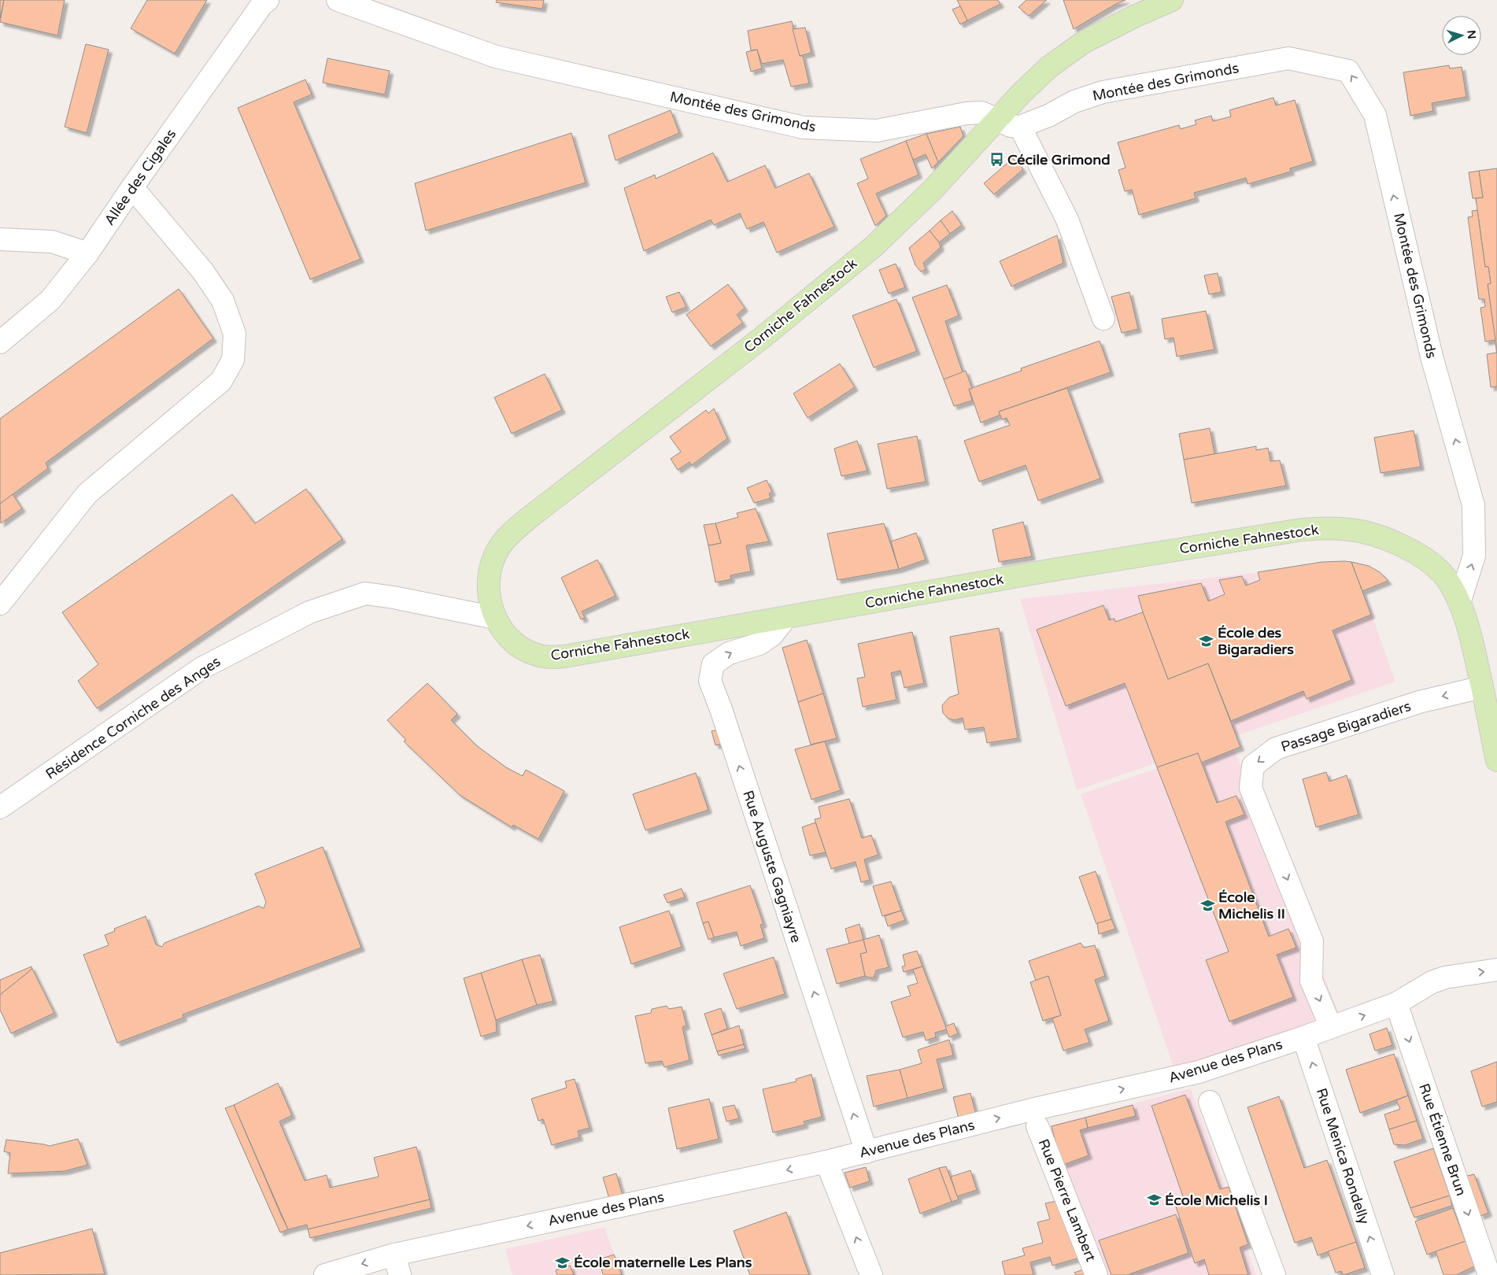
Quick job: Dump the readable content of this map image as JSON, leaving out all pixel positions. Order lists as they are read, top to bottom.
{
  "streets": {
    "main road": ["Corniche Fahnestock"],
    "street": [
      "Montée des Grimonds",
      "Allée des Cigales",
      "Résidence Corniche des Anges",
      "Passage Bigaradiers",
      "Rue Auguste Gagniayre",
      "Avenue des Plans",
      "Rue Étienne Brun",
      "Rue Menica Rondelly",
      "Rue Pierre Lambert"
    ]
  },
  "crossings": [
    ["Montée des Grimonds", "Corniche Fahnestock"],
    ["Corniche Fahnestock", "Résidence Corniche des Anges"],
    ["Corniche Fahnestock", "Passage Bigaradiers"],
    ["Corniche Fahnestock", "Rue Auguste Gagniayre"],
    ["Passage Bigaradiers", "Avenue des Plans"],
    ["Rue Auguste Gagniayre", "Avenue des Plans"],
    ["Avenue des Plans", "Rue Étienne Brun"],
    ["Avenue des Plans", "Rue Menica Rondelly"]
  ],
  "one_way": ["Rue Auguste Gagniayre", "Rue Étienne Brun"],
  "places": {
    "bus stop": ["Cécile Grimond"],
    "school or university": [
      "École des Bigaradiers",
      "École Michelis II",
      "École Michelis I",
      "École maternelle Les Plans"
    ]
  },
  "north": "right"
}
